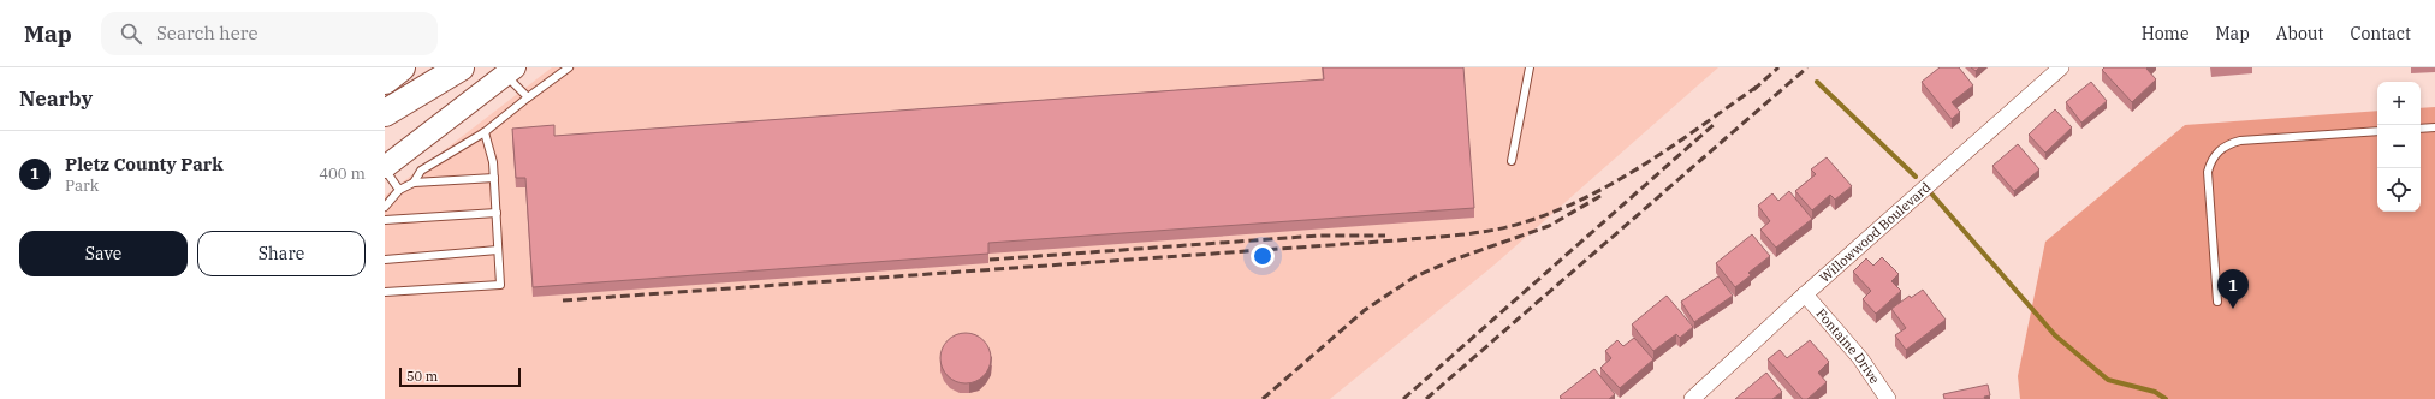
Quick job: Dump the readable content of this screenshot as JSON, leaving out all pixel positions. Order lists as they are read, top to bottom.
{
  "streets": {
    "street": ["Willowwood Boulevard", "Fontaine Drive"]
  },
  "crossings": [
    ["Willowwood Boulevard", "Fontaine Drive"]
  ],
  "scale_bar": "50 m",
  "page": {
    "header": "Map",
    "search": "Search here",
    "nav": [
      "Home",
      "Map",
      "About",
      "Contact"
    ],
    "heading": "Nearby",
    "map_buttons": ["+", "−"],
    "list": [
      {
        "mark": "1",
        "name": "Pletz County Park",
        "note": "Park",
        "value": "400 m"
      }
    ],
    "buttons": ["Save", "Share"],
    "pins": "1",
    "scale": "50 m"
  }
}
